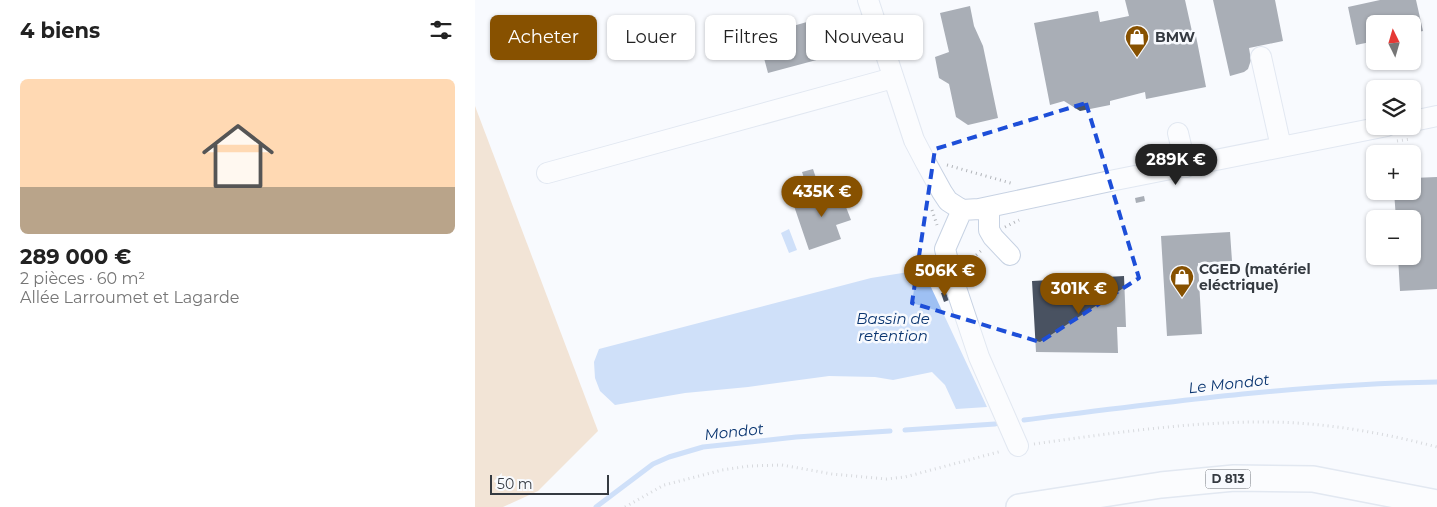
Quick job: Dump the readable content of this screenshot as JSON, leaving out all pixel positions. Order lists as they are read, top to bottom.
{
  "streets": {
    "main road": ["D 813"]
  },
  "water": ["Bassin de retention", "Le Mondot", "Mondot"],
  "places": {
    "shop": ["BMW", "CGED (matériel eléctrique)"]
  },
  "scale_bar": "50 m",
  "north": "top",
  "page": {
    "heading": "4 biens",
    "map_buttons": ["+", "−"],
    "chip": [
      "Acheter",
      "Louer",
      "Filtres",
      "Nouveau"
    ],
    "list": [
      {
        "name": "289 000 €",
        "note": "2 pièces · 60 m² · Allée Larroumet et Lagarde"
      }
    ],
    "price": [
      "289K €",
      "435K €",
      "506K €",
      "301K €"
    ],
    "scale": "50 m"
  }
}
